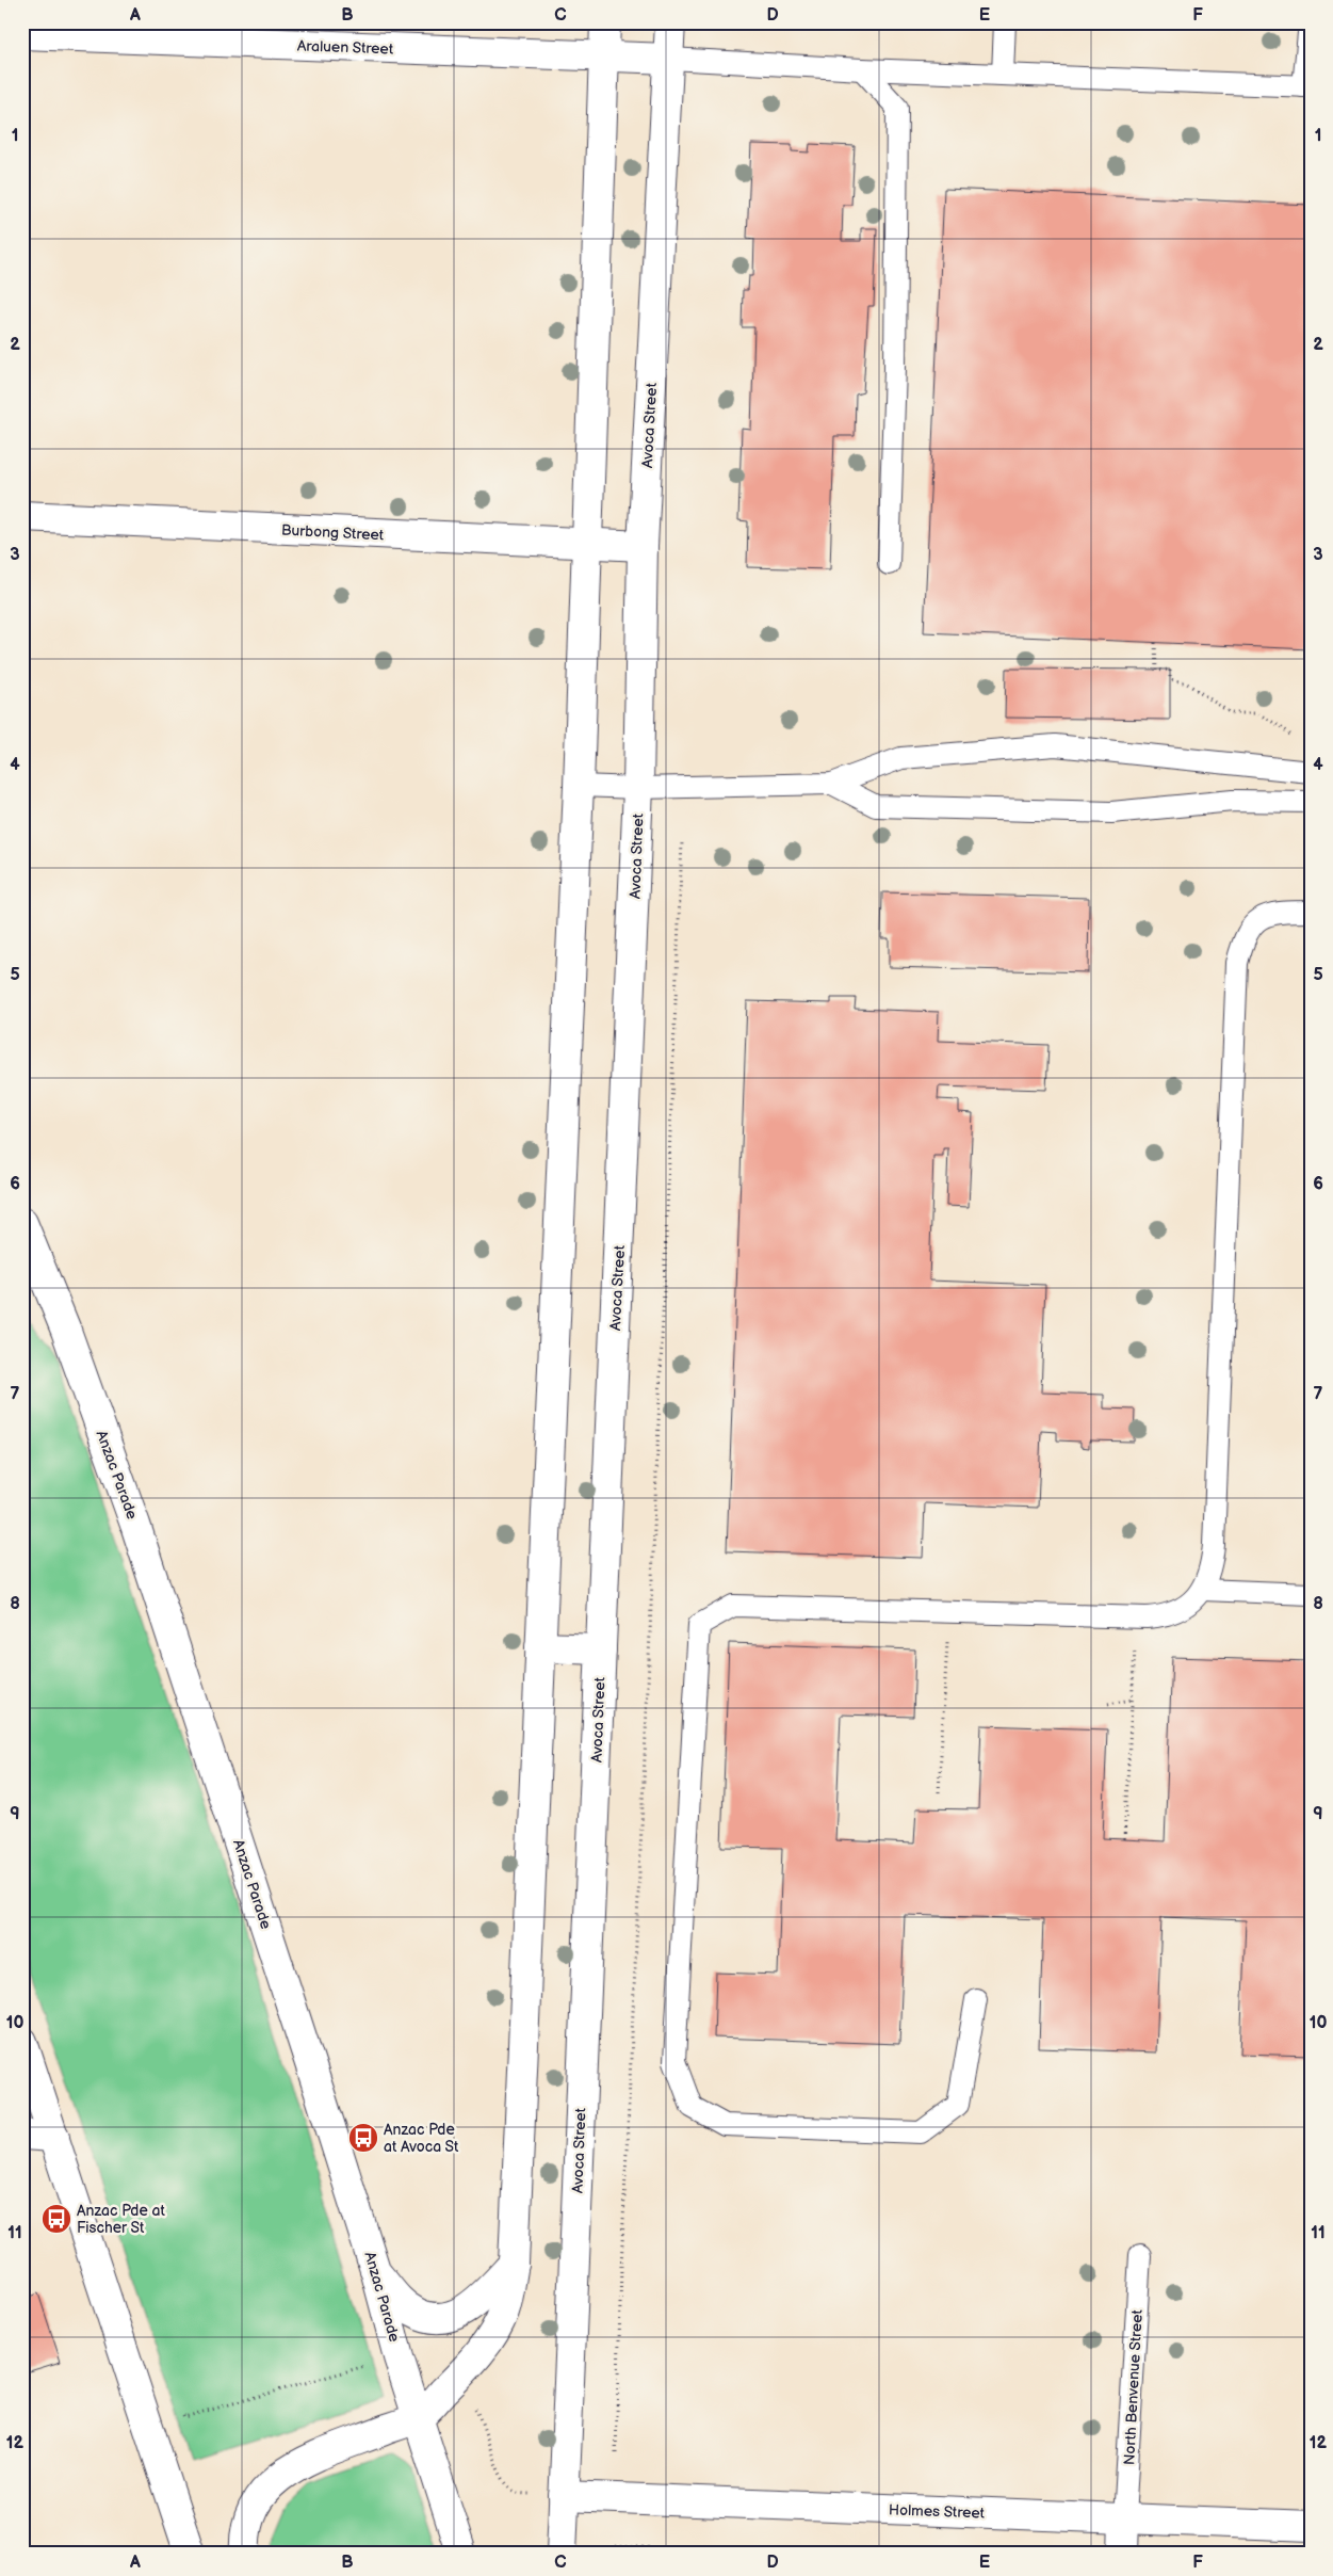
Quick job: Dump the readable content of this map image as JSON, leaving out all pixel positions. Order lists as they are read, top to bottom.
{
  "streets": {
    "main road": [
      "Araluen Street",
      "Avoca Street",
      "Burbong Street",
      "Anzac Parade",
      "Holmes Street"
    ],
    "lane": ["North Benvenue Street"]
  },
  "crossings": [
    ["Araluen Street", "Avoca Street"],
    ["Avoca Street", "Burbong Street"],
    ["Avoca Street", "Holmes Street"],
    ["North Benvenue Street", "Holmes Street"]
  ],
  "places": {
    "bus stop": ["Anzac Pde at Avoca St", "Anzac Pde at Fischer St"]
  },
  "grid": {
    "columns": [
      "A",
      "B",
      "C",
      "D",
      "E",
      "F"
    ],
    "rows": [
      "1",
      "2",
      "3",
      "4",
      "5",
      "6",
      "7",
      "8",
      "9",
      "10",
      "11",
      "12"
    ]
  }
}
